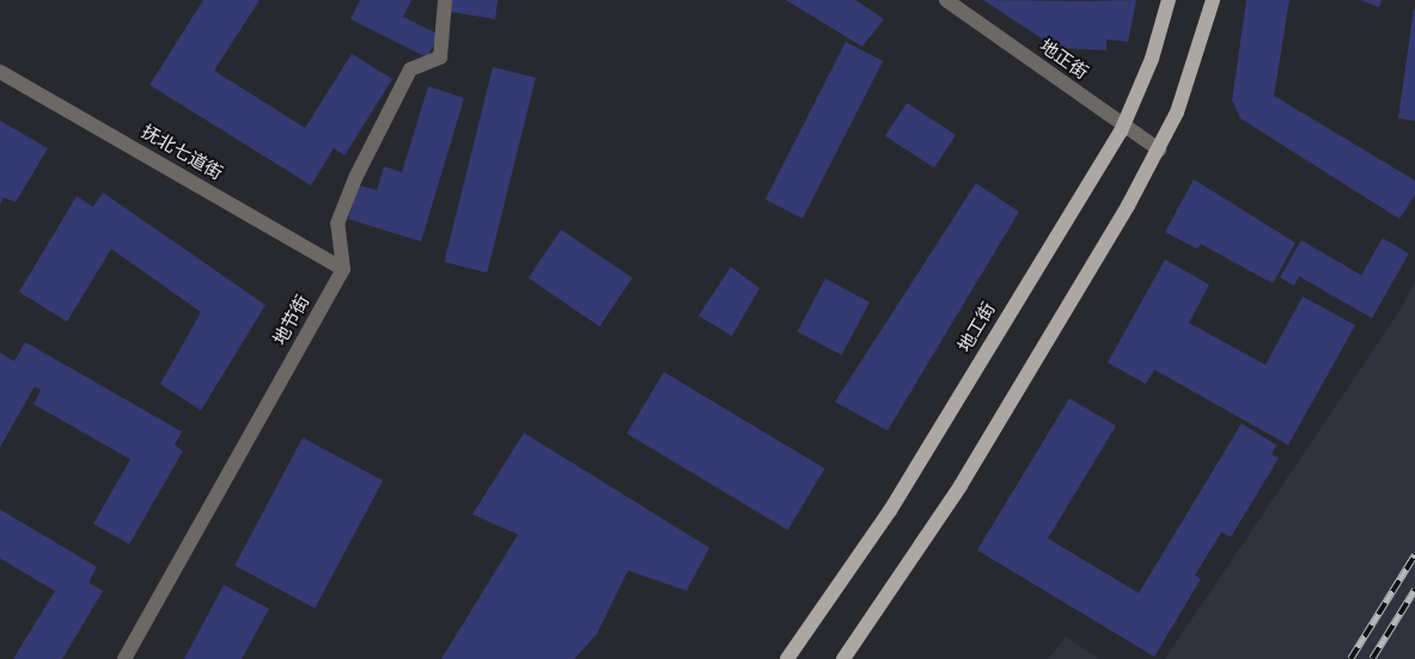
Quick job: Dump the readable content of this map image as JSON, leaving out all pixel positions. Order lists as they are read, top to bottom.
{
  "streets": {
    "main road": ["地工街"],
    "street": ["地正街", "抚北七道街", "地节街"]
  },
  "crossings": [
    ["地正街", "地工街"],
    ["抚北七道街", "地节街"]
  ]
}
